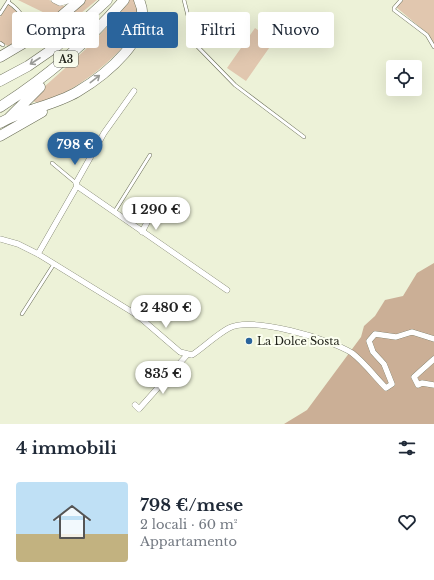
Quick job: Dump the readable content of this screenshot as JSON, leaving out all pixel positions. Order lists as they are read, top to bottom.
{
  "streets": {
    "highway": ["A3"]
  },
  "places": ["La Dolce Sosta"],
  "page": {
    "chip": [
      "Compra",
      "Affitta",
      "Filtri",
      "Nuovo"
    ],
    "price": [
      "798 €",
      "1 290 €",
      "2 480 €",
      "835 €"
    ],
    "heading": "4 immobili",
    "list": [
      {
        "name": "798 €/mese",
        "note": "2 locali · 60 m² · Appartamento"
      }
    ]
  }
}
